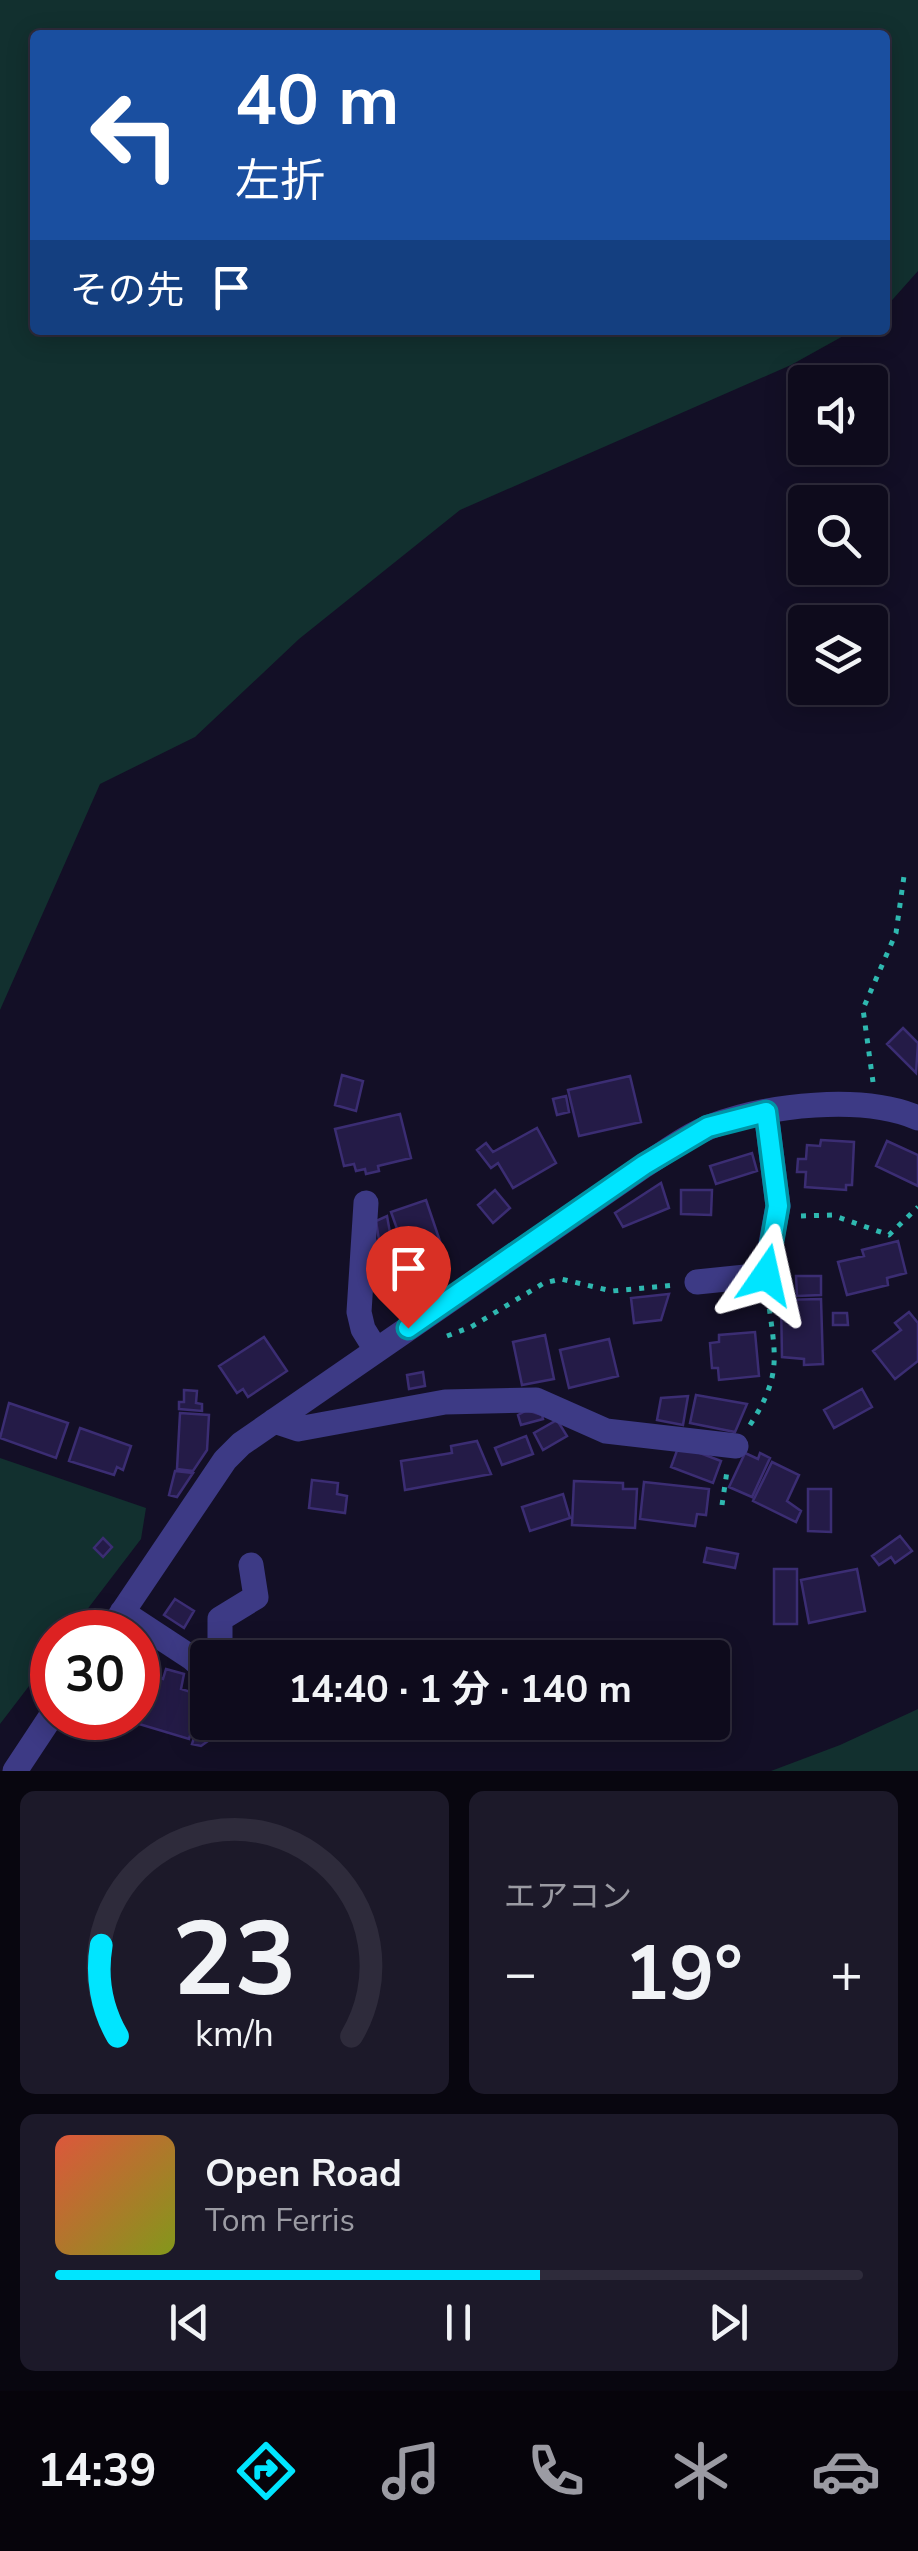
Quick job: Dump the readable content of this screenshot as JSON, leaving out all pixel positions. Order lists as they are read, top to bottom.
{
  "page": {
    "turn": ["40 m", "左折"],
    "then": "その先",
    "limit": "30",
    "trip": "14:40 · 1 分 · 140 m",
    "tile": "エアコン",
    "heat": ["−", "19°", "+"],
    "song": ["Open Road", "Tom Ferris"],
    "tabs": "14:39",
    "gauge": ["23", "km/h"]
  }
}
